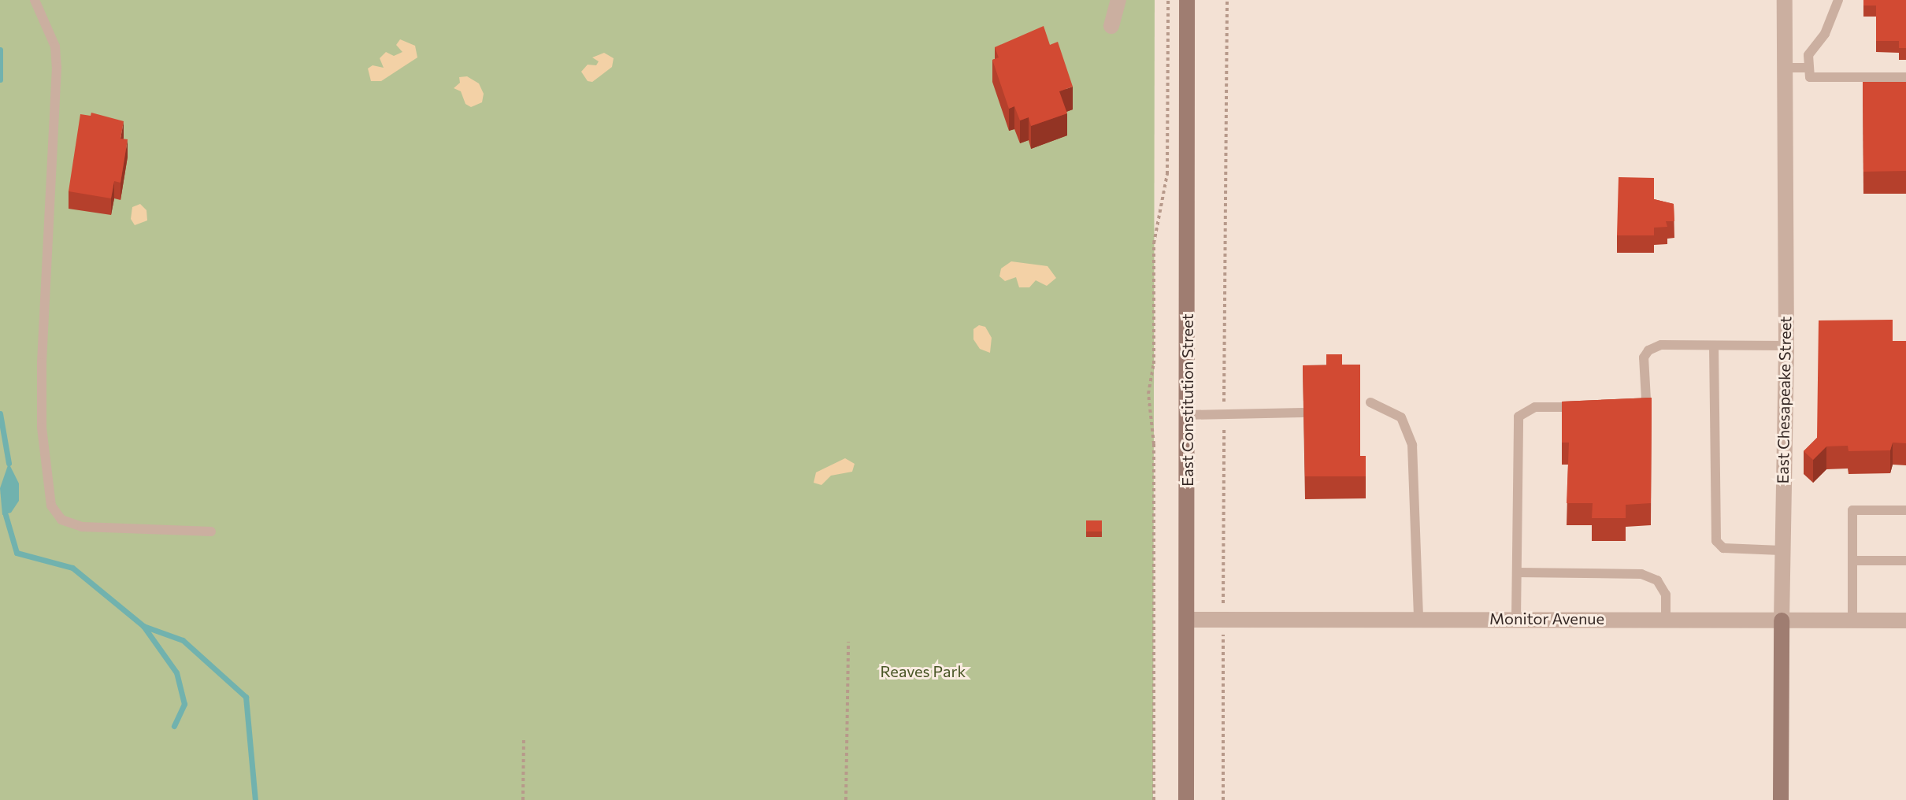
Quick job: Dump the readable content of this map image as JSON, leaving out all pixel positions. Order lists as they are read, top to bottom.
{
  "streets": {
    "main road": ["East Constitution Street", "East Chesapeake Street"],
    "street": ["Monitor Avenue"]
  },
  "crossings": [
    ["East Constitution Street", "Monitor Avenue"],
    ["East Chesapeake Street", "Monitor Avenue"]
  ],
  "parks": ["Reaves Park"]
}
